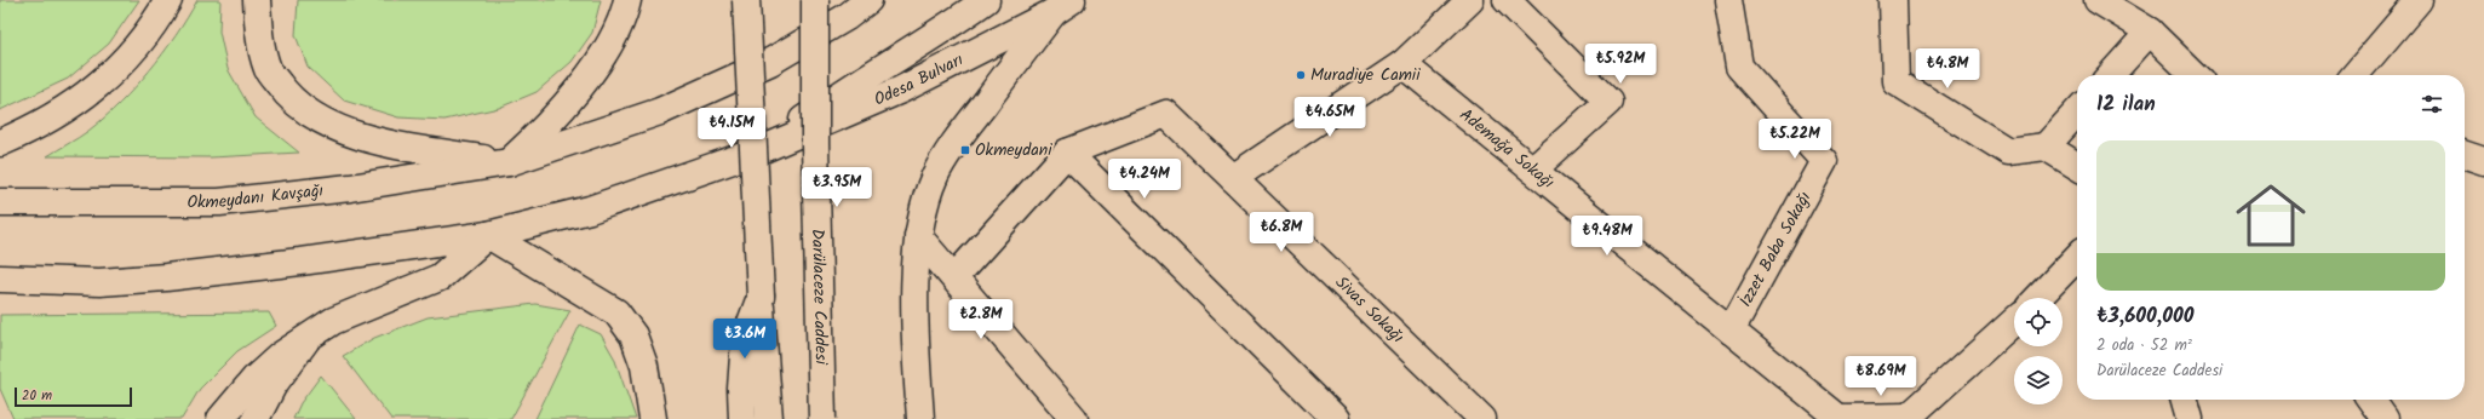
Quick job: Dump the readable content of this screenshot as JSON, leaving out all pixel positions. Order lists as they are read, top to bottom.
{
  "streets": {
    "main road": [
      "Odesa Bulvarı",
      "Ademağa Sokağı",
      "Okmeydanı Kavşağı",
      "İzzet Baba Sokağı",
      "Darülaceze Caddesi",
      "Sivas Sokağı"
    ]
  },
  "crossings": [
    ["Ademağa Sokağı", "İzzet Baba Sokağı"]
  ],
  "places": {
    "other": ["Muradiye Camii"],
    "transit": ["Okmeydani"]
  },
  "scale_bar": "20 m",
  "page": {
    "price": [
      "₺5.92M",
      "₺4.8M",
      "₺4.65M",
      "₺4.15M",
      "₺5.22M",
      "₺4.24M",
      "₺3.95M",
      "₺6.8M",
      "₺9.48M",
      "₺2.8M",
      "₺3.6M",
      "₺8.69M"
    ],
    "heading": "12 ilan",
    "list": [
      {
        "name": "₺3,600,000",
        "note": "2 oda · 52 m² · Darülaceze Caddesi"
      }
    ],
    "scale": "20 m"
  }
}
